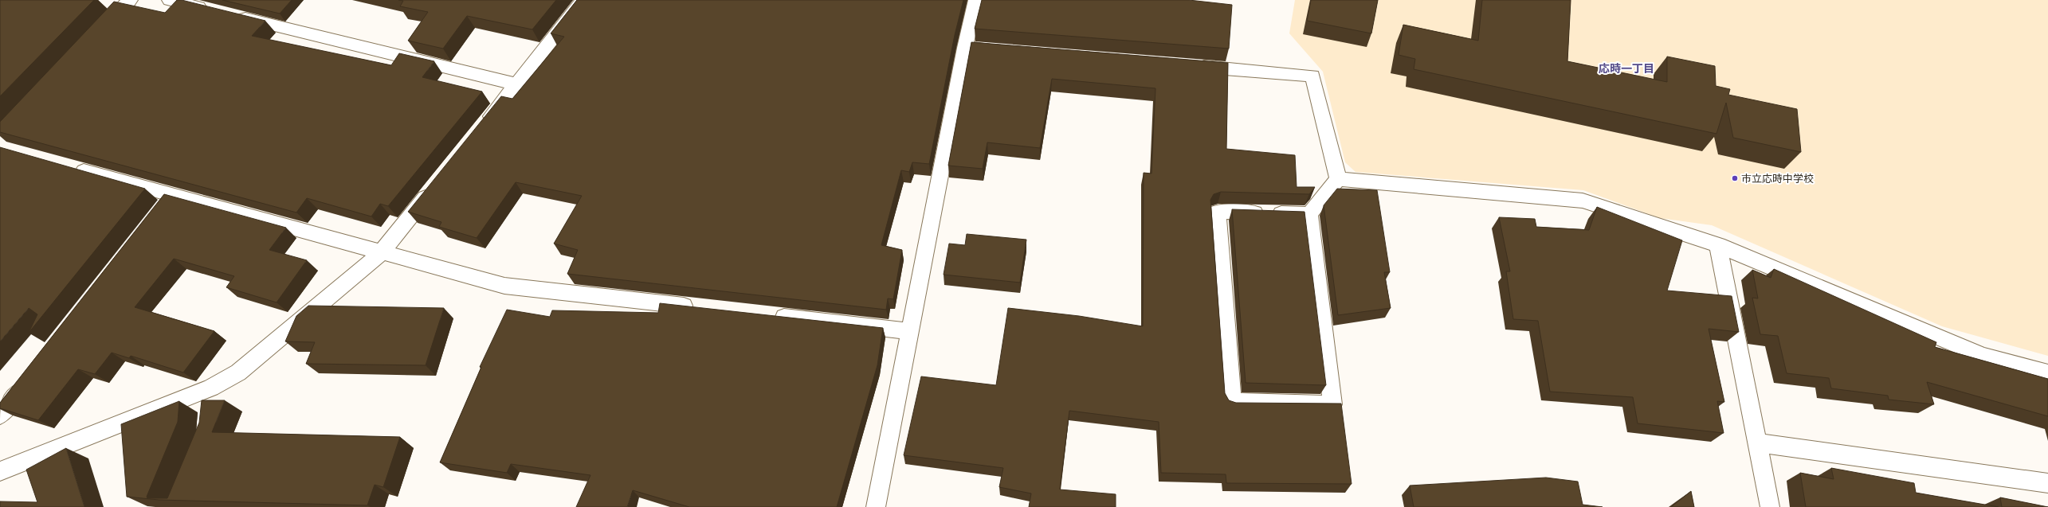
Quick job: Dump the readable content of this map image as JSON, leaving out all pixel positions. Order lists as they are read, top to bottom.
{
  "districts": ["応時一丁目"],
  "places": ["市立応時中学校"]
}
